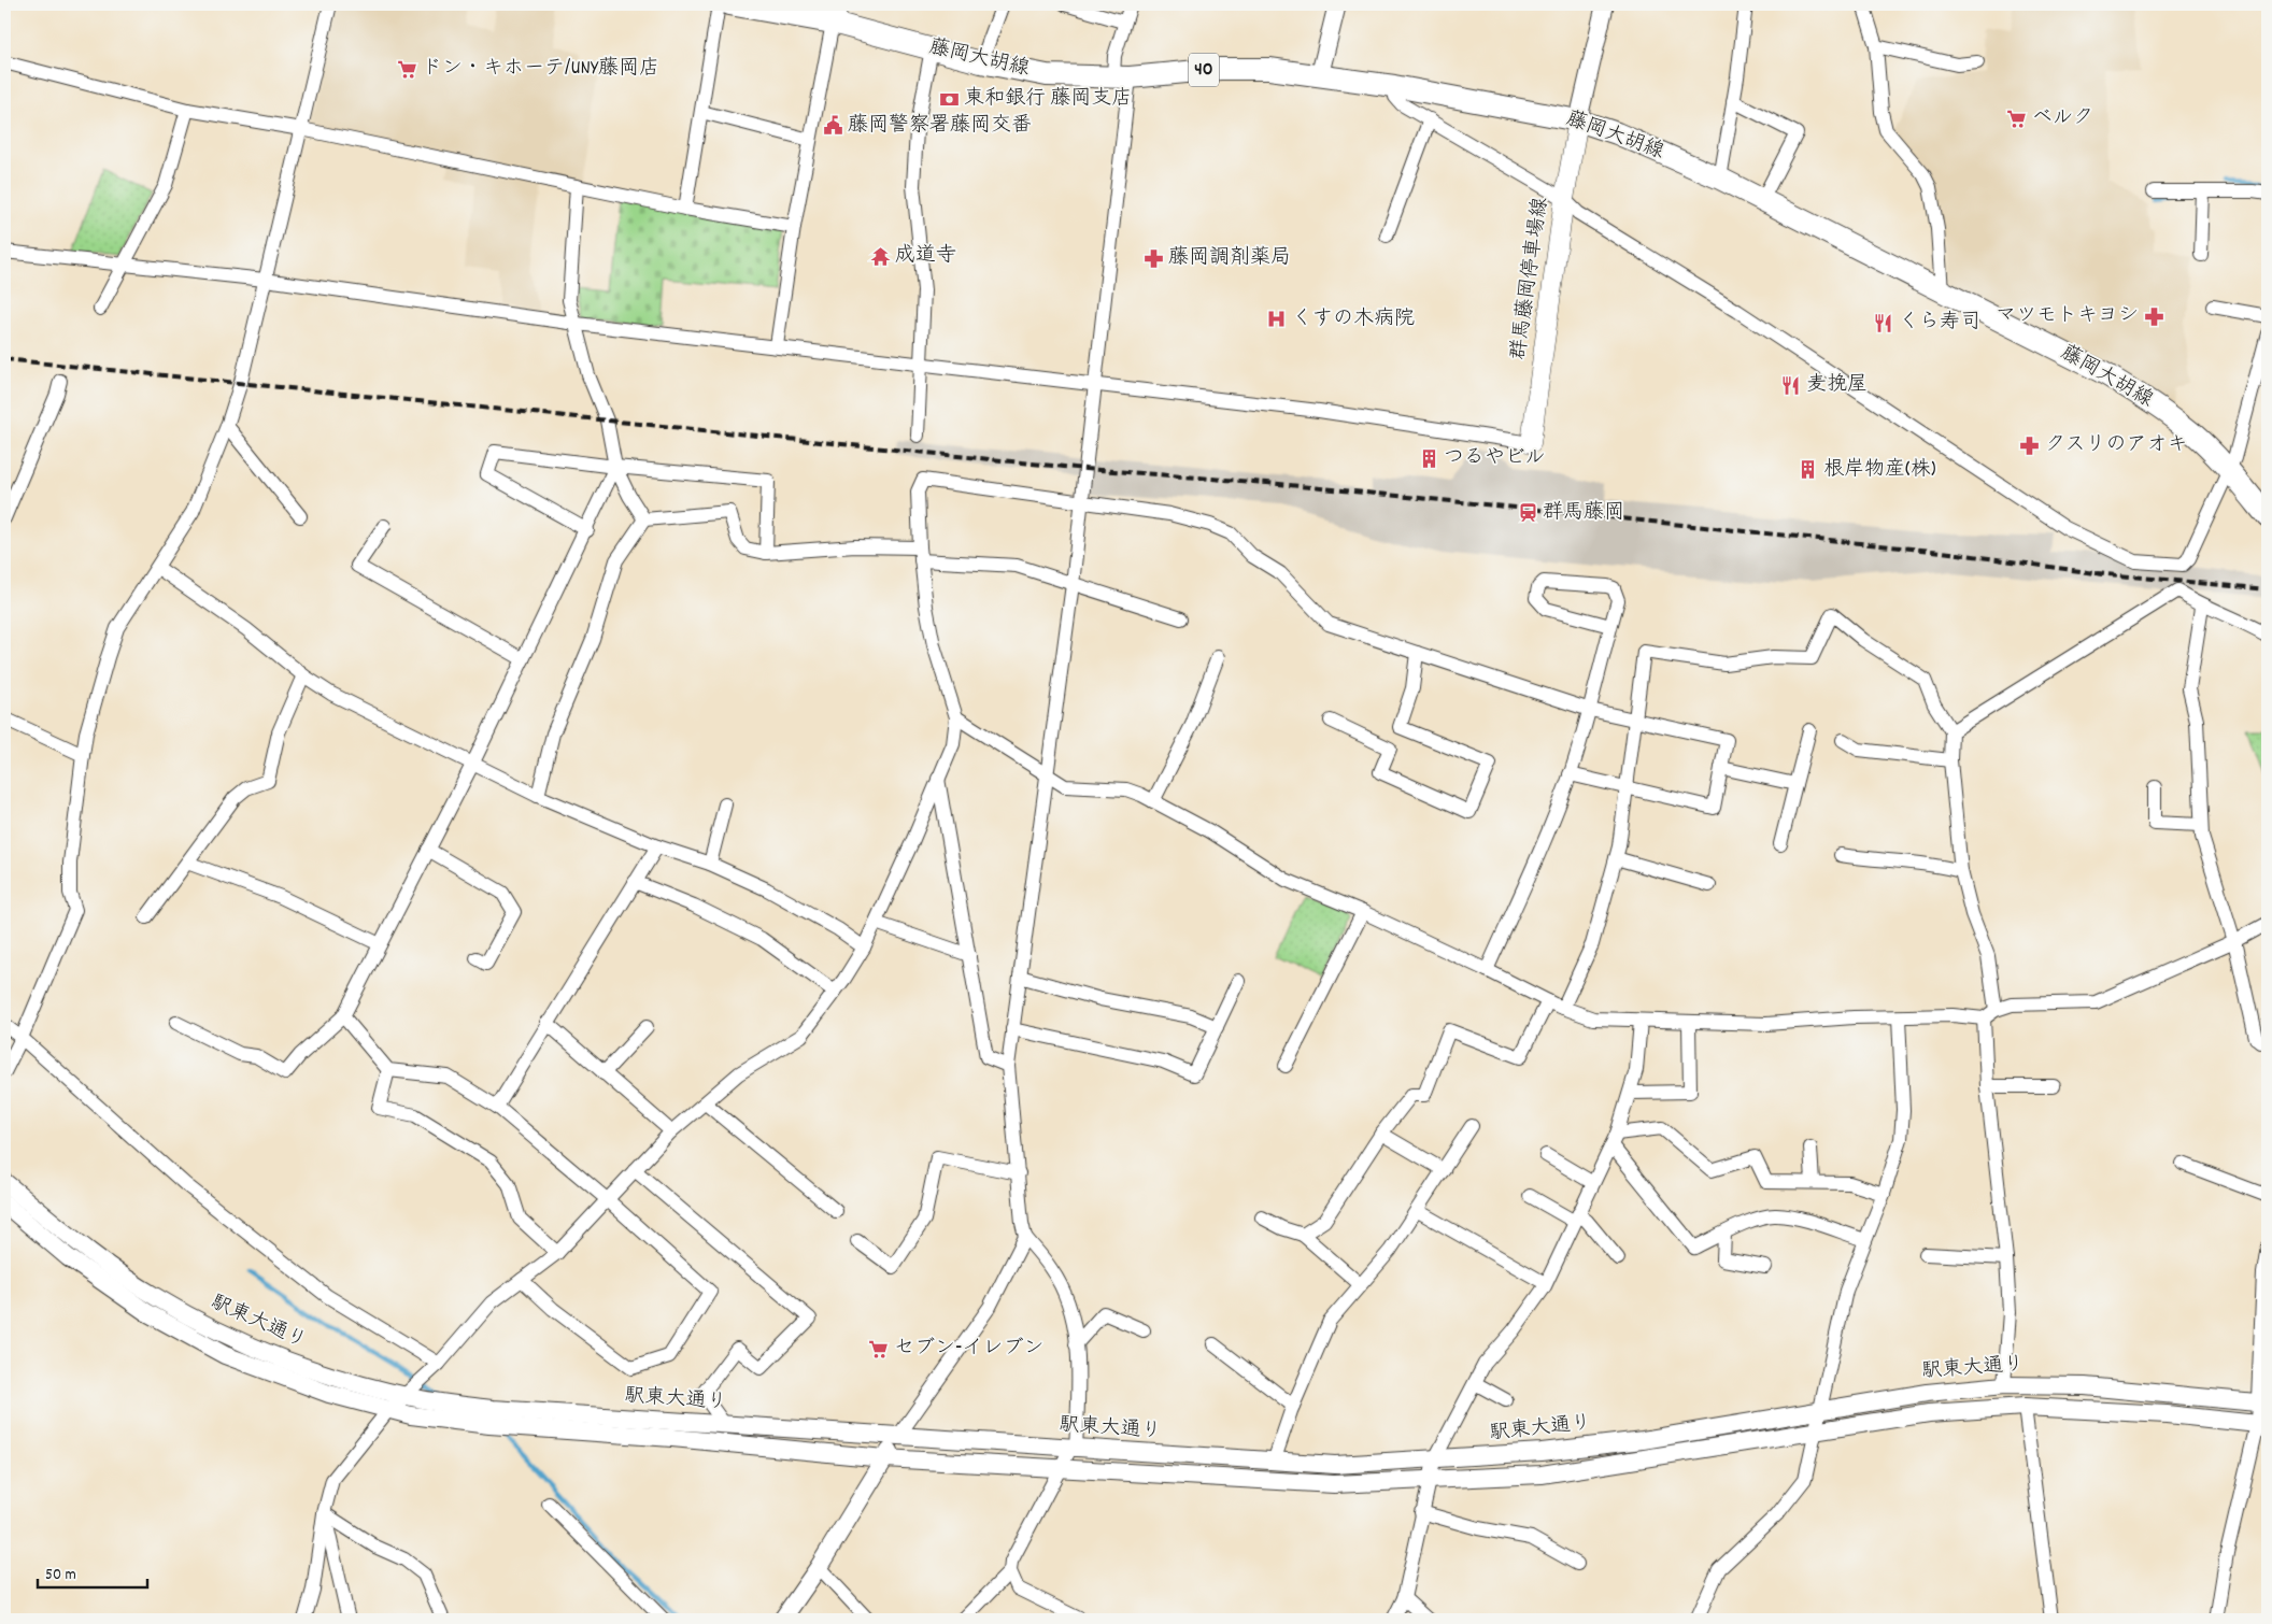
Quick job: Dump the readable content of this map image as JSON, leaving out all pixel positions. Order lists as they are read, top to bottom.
{
  "streets": {
    "main road": ["藤岡大胡線", "40", "群馬藤岡停車場線"],
    "street": ["駅東大通り"]
  },
  "crossings": [
    ["藤岡大胡線", "群馬藤岡停車場線"]
  ],
  "places": {
    "supermarket": ["ドン・キホーテ/UNY藤岡店", "ベルク", "セブン-イレブン"],
    "bank": ["東和銀行 藤岡支店"],
    "public building": ["藤岡警察署藤岡交番"],
    "temple": ["成道寺"],
    "pharmacy": ["藤岡調剤薬局", "マツモトキヨシ", "クスリのアオキ"],
    "hospital": ["くすの木病院"],
    "restaurant": ["くら寿司", "麦挽屋"],
    "building": ["つるやビル", "根岸物産(株)"],
    "station": ["群馬藤岡"]
  },
  "scale_bar": "50 m"
}
